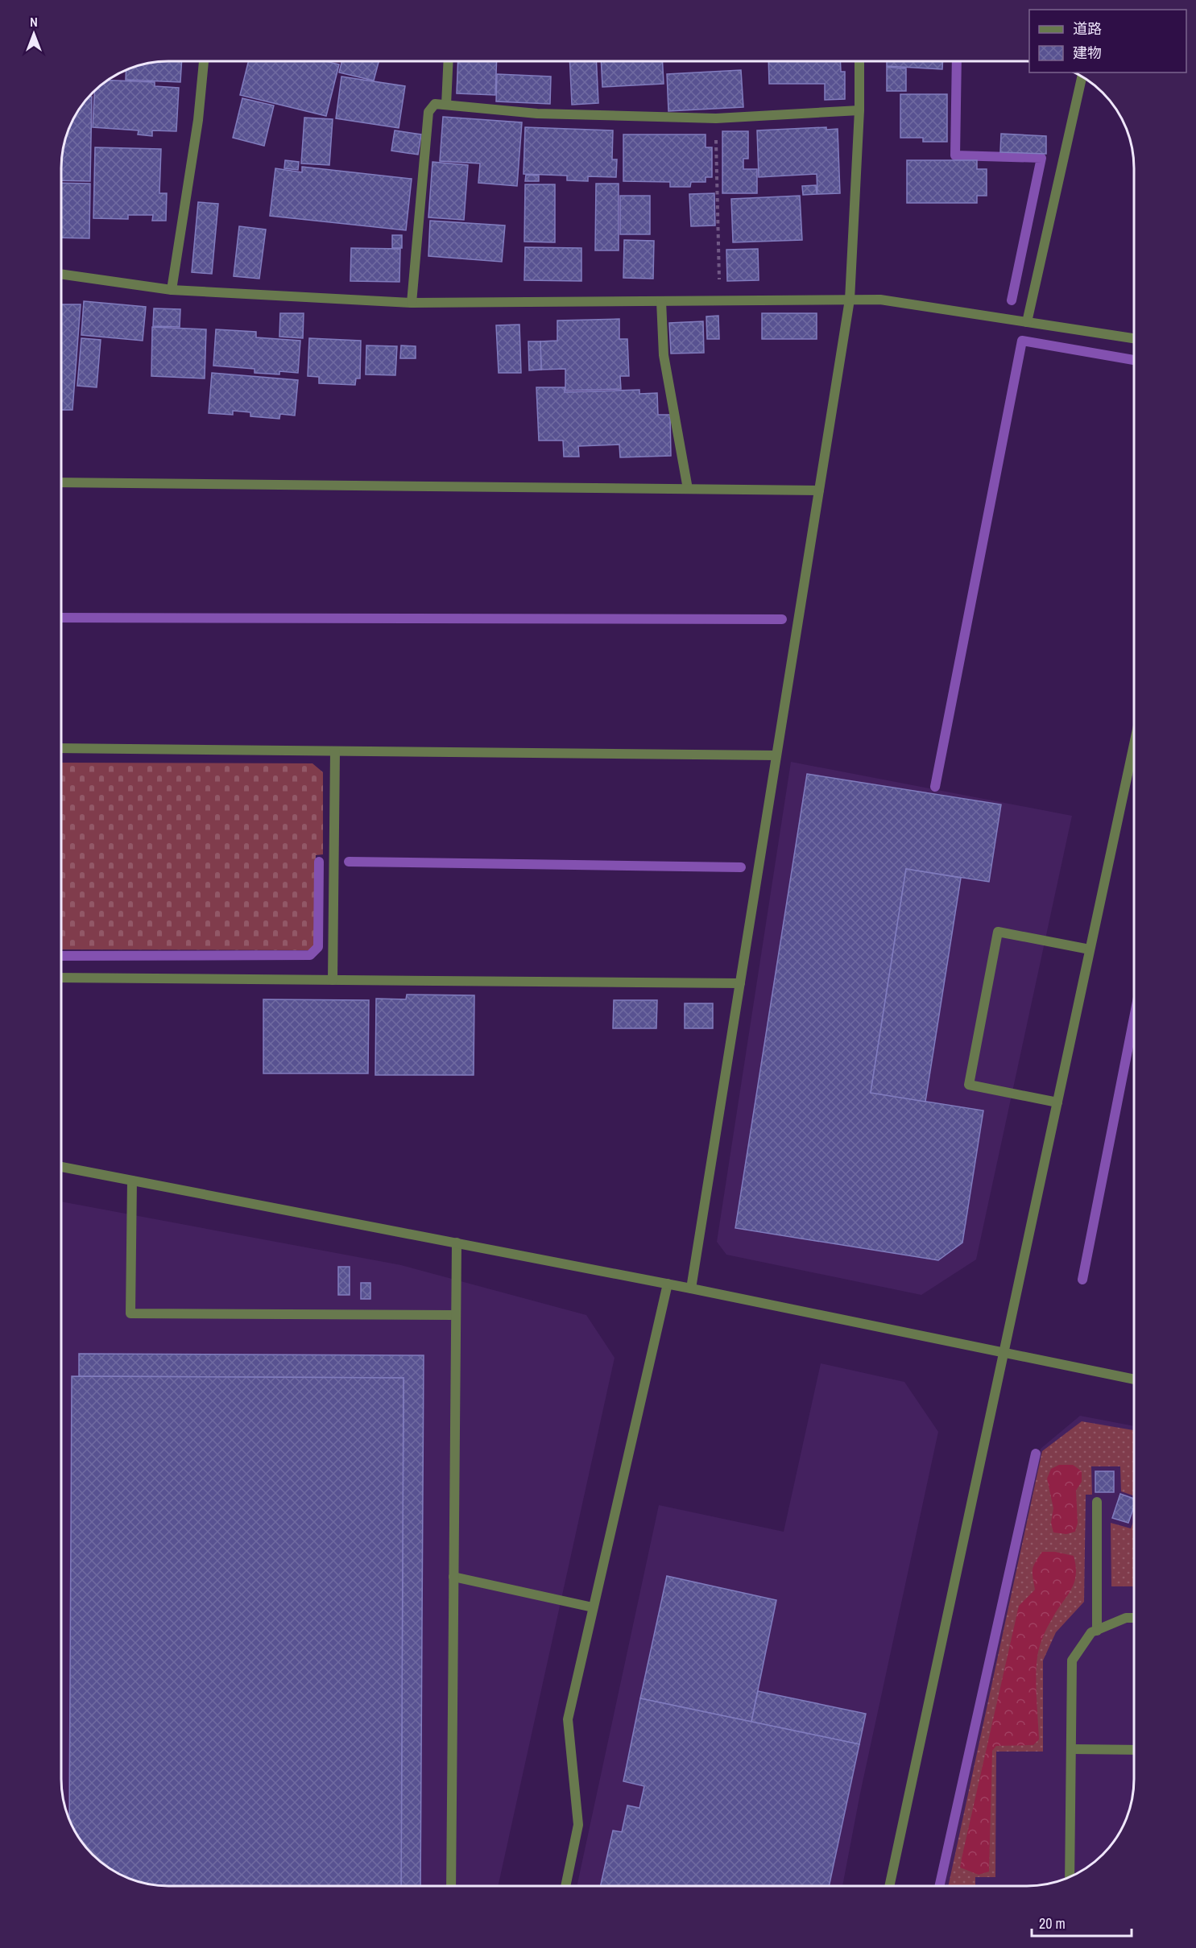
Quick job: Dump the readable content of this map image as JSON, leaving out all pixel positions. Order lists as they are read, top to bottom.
{
  "legend": ["道路", "建物"],
  "scale_bar": "20 m",
  "north": "top"
}
